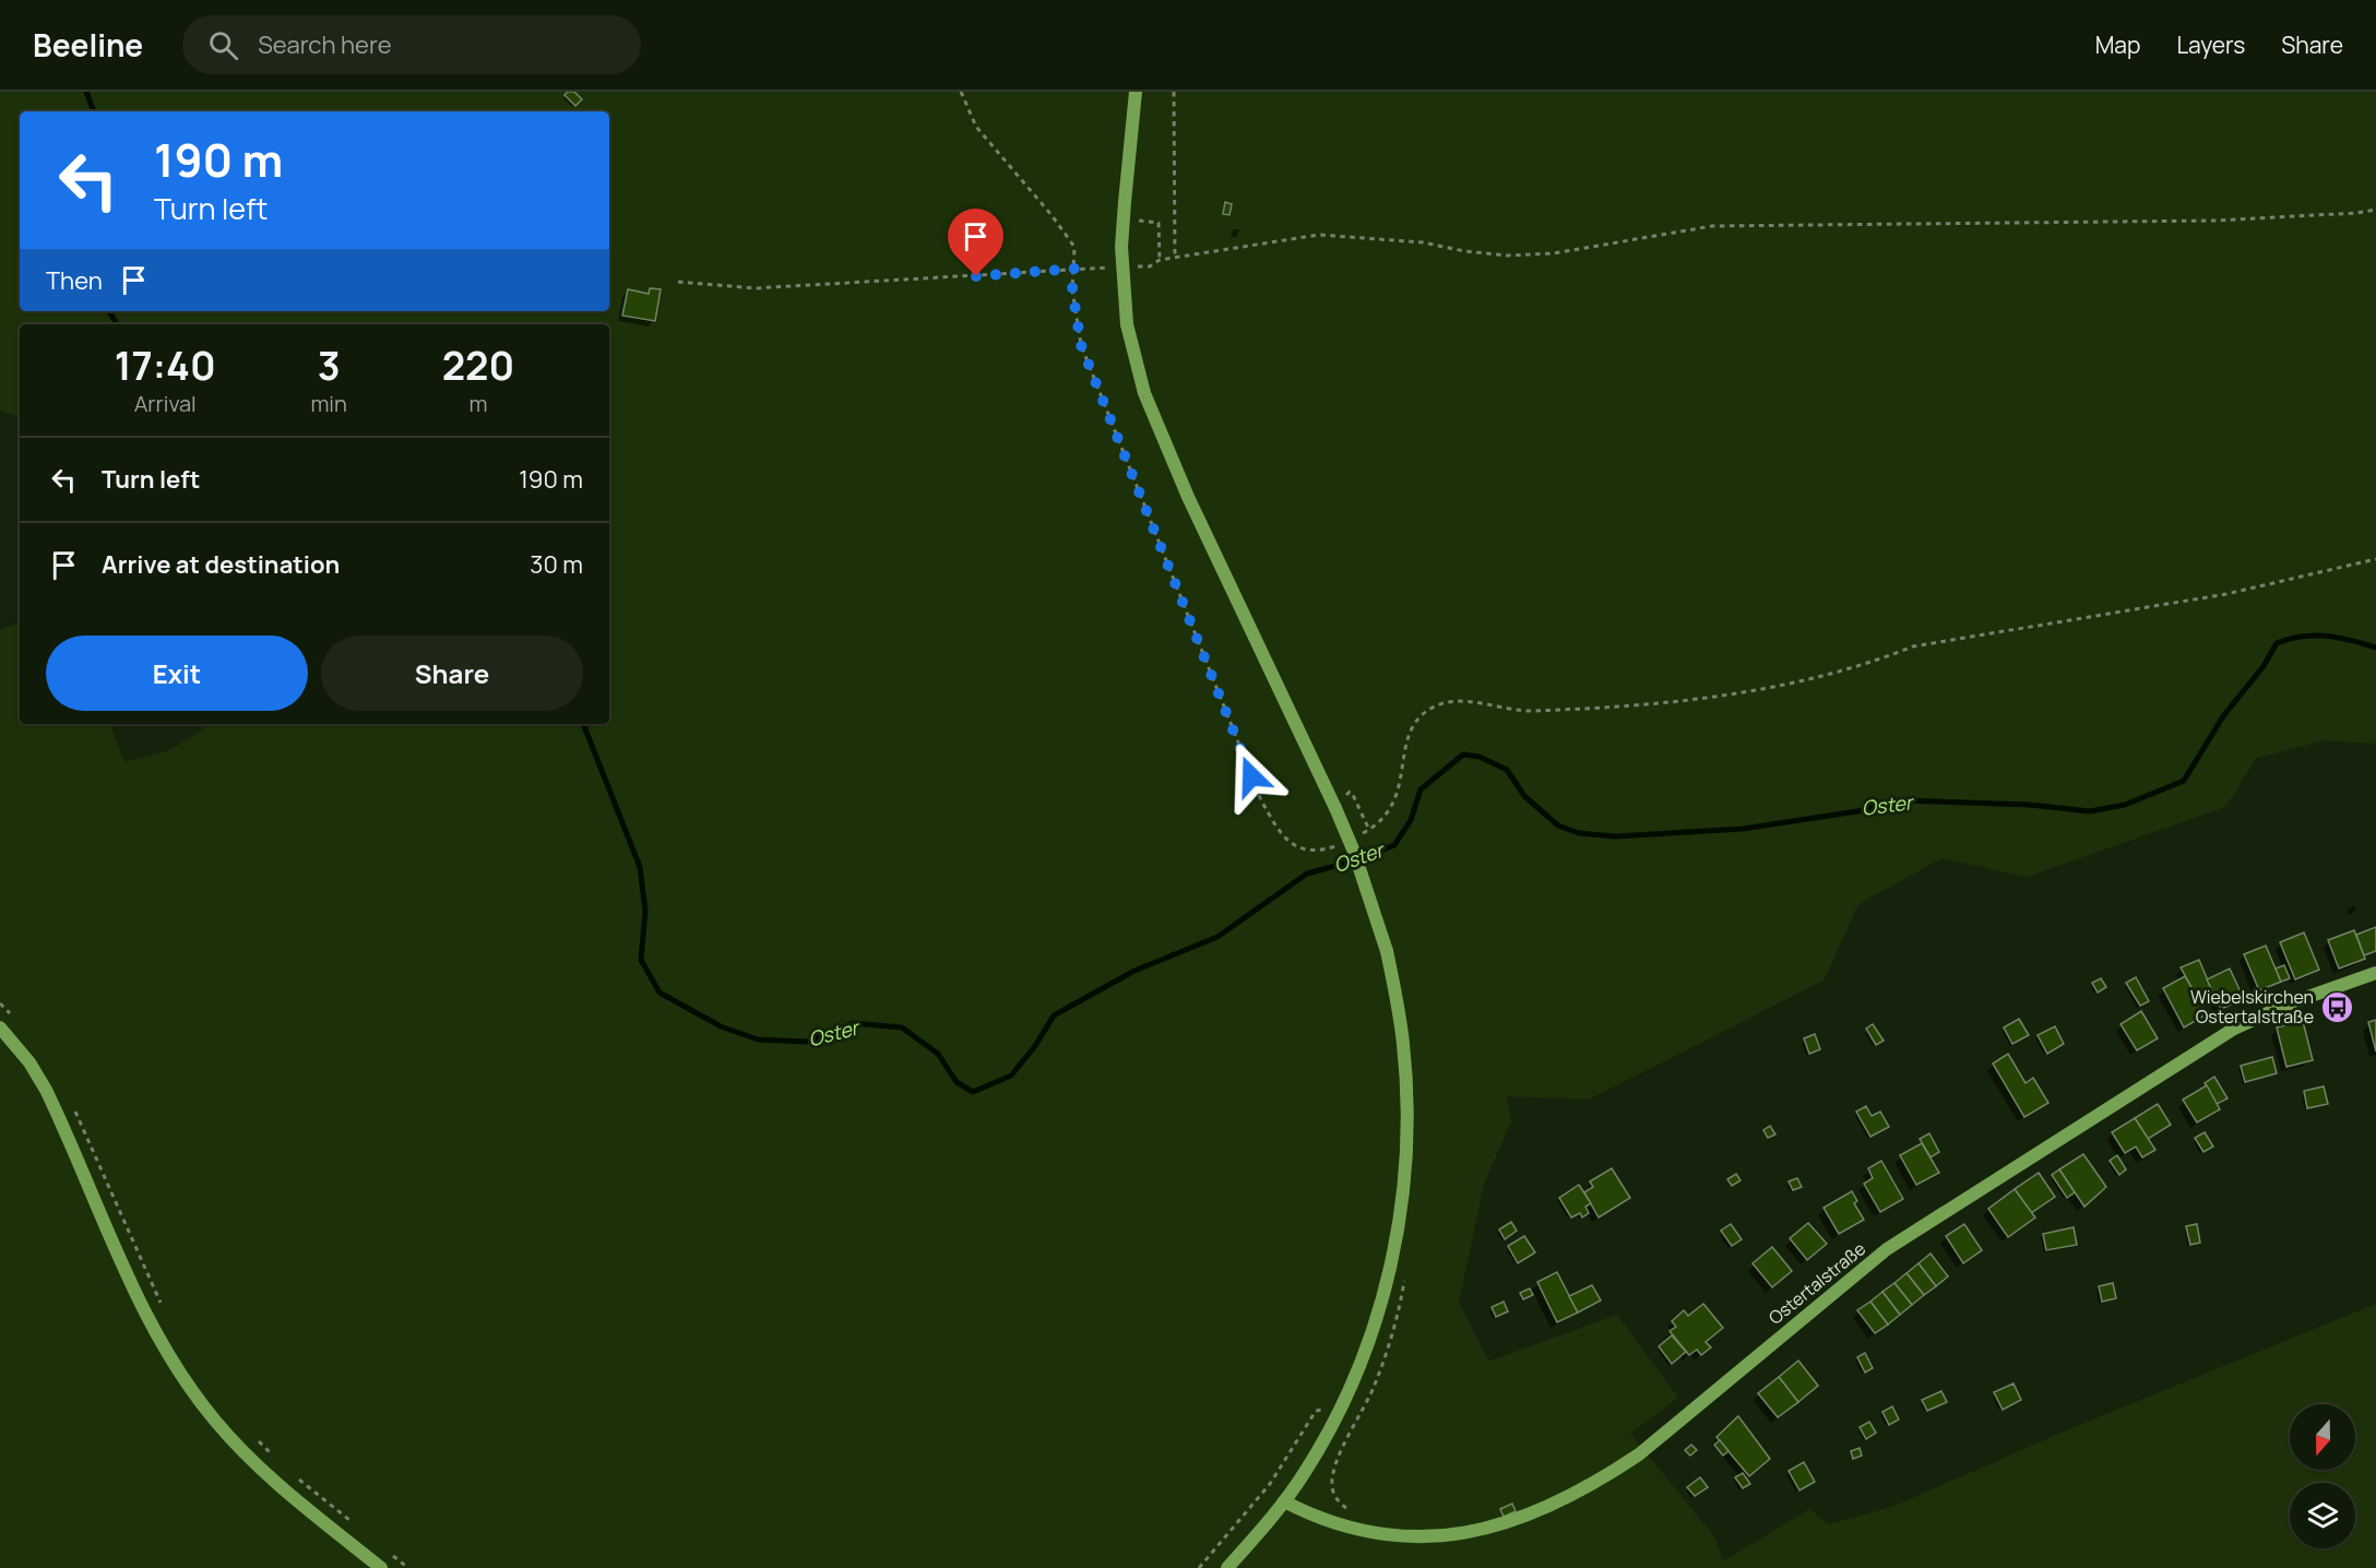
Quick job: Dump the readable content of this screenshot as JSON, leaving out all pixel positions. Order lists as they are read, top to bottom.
{
  "streets": {
    "main road": ["Ostertalstraße"]
  },
  "water": ["Oster"],
  "places": {
    "bus stop": ["Wiebelskirchen Ostertalstraße"]
  },
  "north": "bottom",
  "page": {
    "header": "Beeline",
    "search": "Search here",
    "nav": ["Map", "Layers", "Share"],
    "turn": ["190 m", "Turn left"],
    "then": "Then",
    "eta": [
      "17:40",
      "Arrival",
      "3",
      "min",
      "220",
      "m"
    ],
    "list": [
      {
        "name": "Turn left",
        "value": "190 m"
      },
      {
        "name": "Arrive at destination",
        "value": "30 m"
      }
    ],
    "buttons": ["Exit", "Share"]
  }
}
